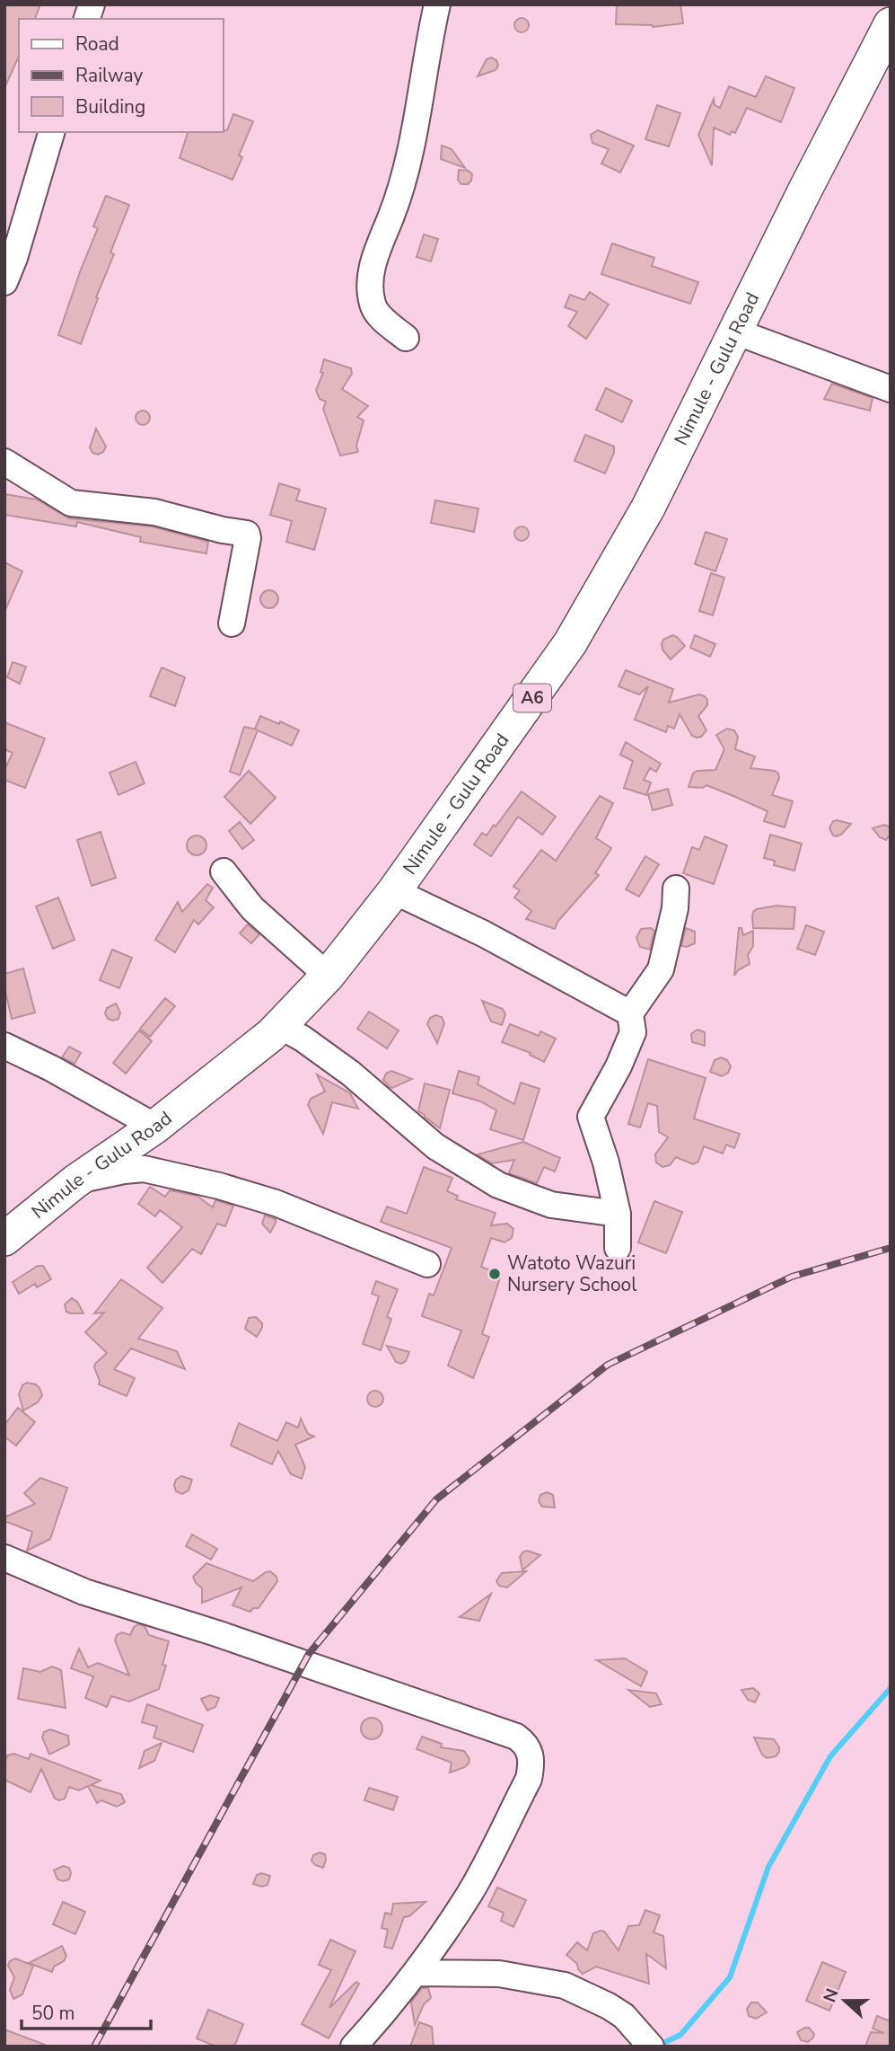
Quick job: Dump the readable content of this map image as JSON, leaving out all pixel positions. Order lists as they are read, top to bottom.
{
  "streets": {
    "main road": ["Nimule - Gulu Road", "A6"]
  },
  "places": ["Watoto Wazuri Nursery School"],
  "legend": ["Road", "Railway", "Building"],
  "scale_bar": "50 m",
  "north": "left"
}
